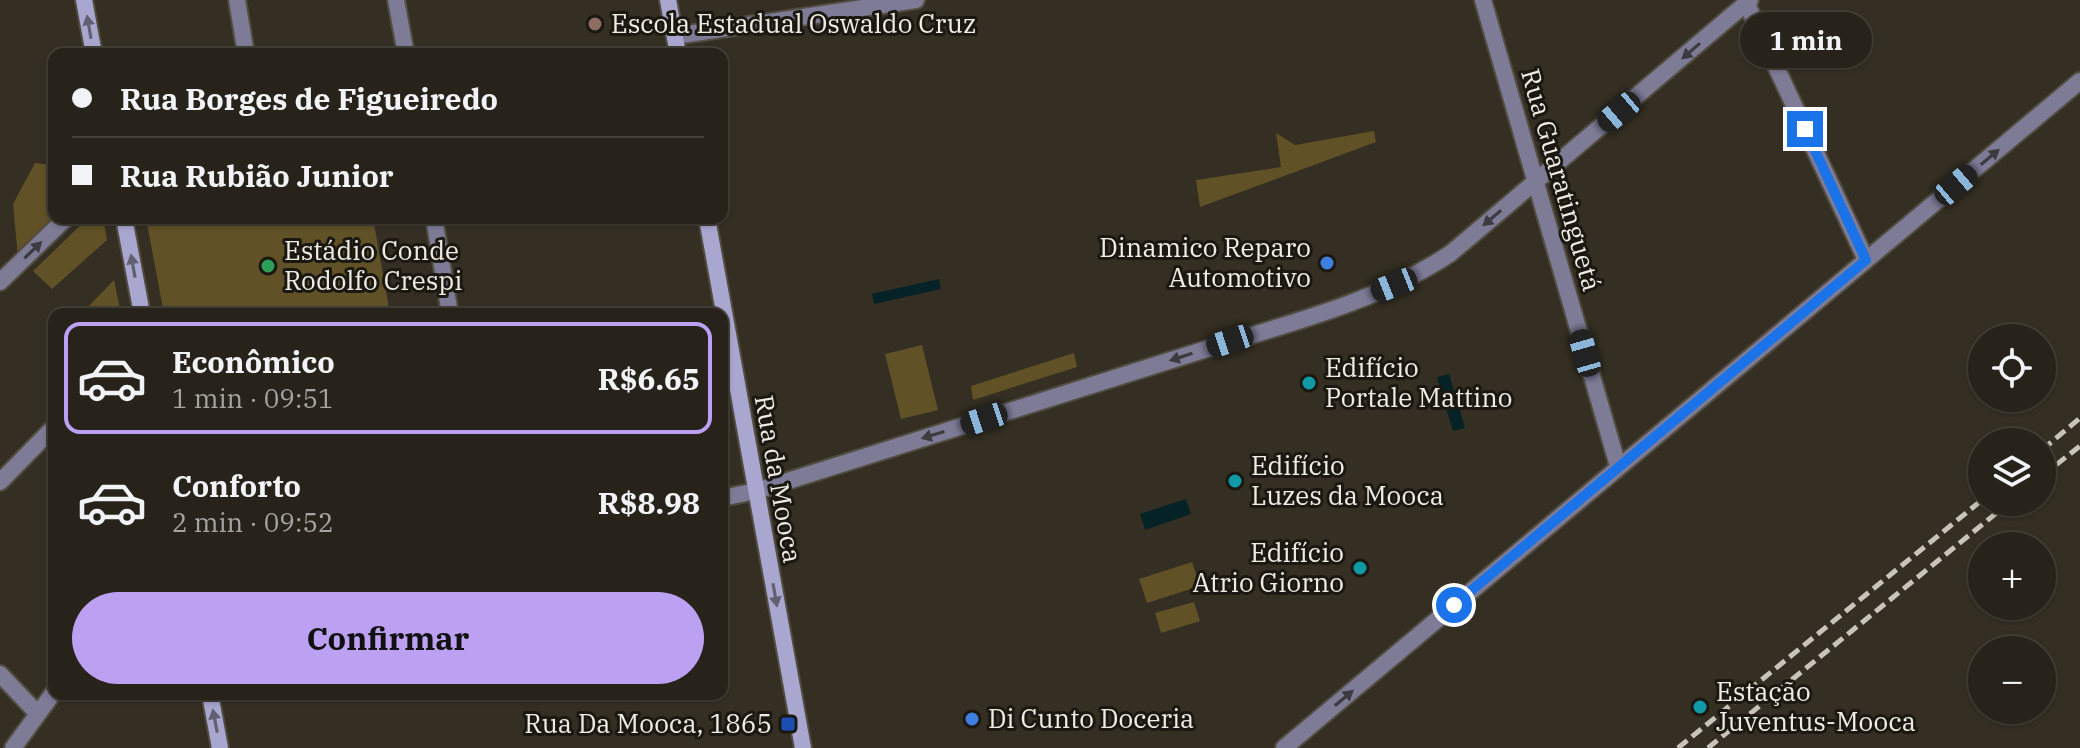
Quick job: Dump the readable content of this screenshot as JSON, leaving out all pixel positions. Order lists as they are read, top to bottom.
{
  "streets": {
    "main road": ["Rua da Mooca"],
    "street": ["Rua Guaratinguetá"]
  },
  "one_way": ["Rua da Mooca"],
  "places": {
    "other": [
      "Escola Estadual Oswaldo Cruz",
      "Dinamico Reparo Automotivo",
      "Estádio Conde Rodolfo Crespi",
      "Edifício Portale Mattino",
      "Edifício Luzes da Mooca",
      "Edifício Atrio Giorno",
      "Estação Juventus-Mooca",
      "Di Cunto Doceria"
    ],
    "transit": ["Rua Da Mooca, 1865"]
  },
  "page": {
    "bubble": "1 min",
    "banner": ["Rua Borges de Figueiredo", "Rua Rubião Junior"],
    "list": [
      {
        "name": "Econômico",
        "note": "1 min · 09:51",
        "value": "R$6.65"
      },
      {
        "name": "Conforto",
        "note": "2 min · 09:52",
        "value": "R$8.98"
      }
    ],
    "map_buttons": ["+", "−"],
    "buttons": "Confirmar"
  }
}
